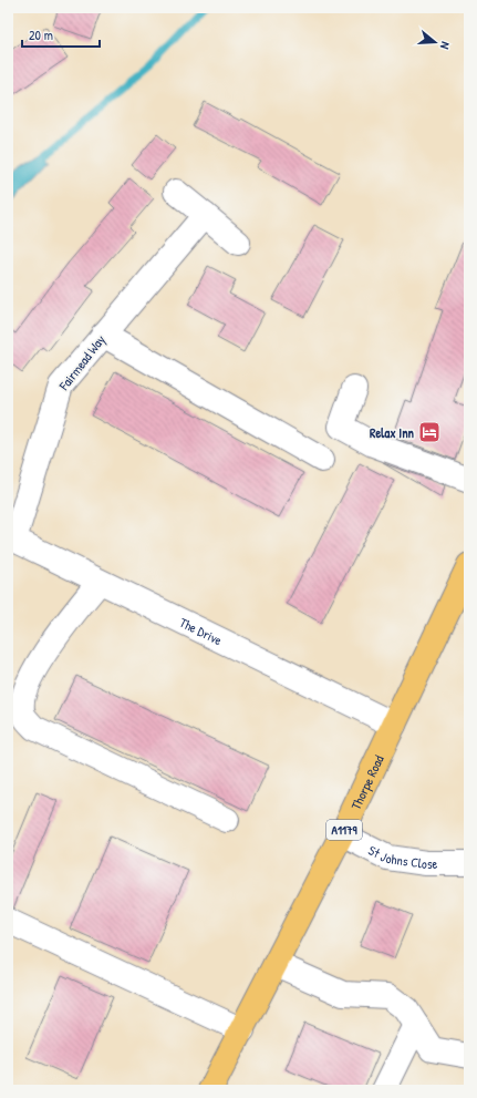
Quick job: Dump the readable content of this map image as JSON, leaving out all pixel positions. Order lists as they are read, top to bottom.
{
  "streets": {
    "main road": ["Thorpe Road", "A1179"],
    "street": ["Fairmead Way", "The Drive", "St Johns Close"]
  },
  "crossings": [
    ["Fairmead Way", "The Drive"],
    ["The Drive", "Thorpe Road"],
    ["Thorpe Road", "St Johns Close"]
  ],
  "places": {
    "hotel": ["Relax Inn"]
  },
  "scale_bar": "20 m",
  "north": "right"
}
